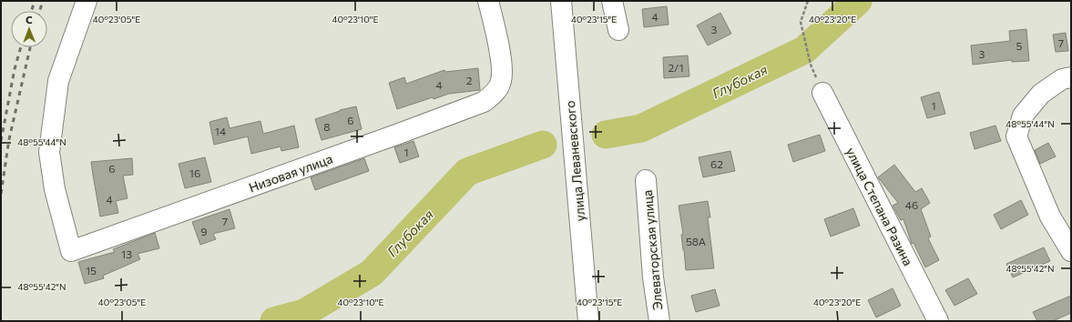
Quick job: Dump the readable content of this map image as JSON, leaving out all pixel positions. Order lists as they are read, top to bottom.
{
  "streets": {
    "street": [
      "улица Леваневского",
      "Низовая улица",
      "улица Степана Разина",
      "Элеваторская улица"
    ]
  },
  "water": ["Глубокая"],
  "house_numbers": [
    "4",
    "3",
    "7",
    "5",
    "3",
    "2/1",
    "2",
    "4",
    "1",
    "6",
    "8",
    "14",
    "1",
    "62",
    "6",
    "16",
    "4",
    "46",
    "7",
    "9",
    "58А",
    "13",
    "15"
  ],
  "north": "top",
  "coordinates": [
    "40°23'05\"E",
    "40°23'10\"E",
    "40°23'15\"E",
    "40°23'20\"E",
    "48°55'44\"N",
    "48°55'42\"N"
  ]
}
